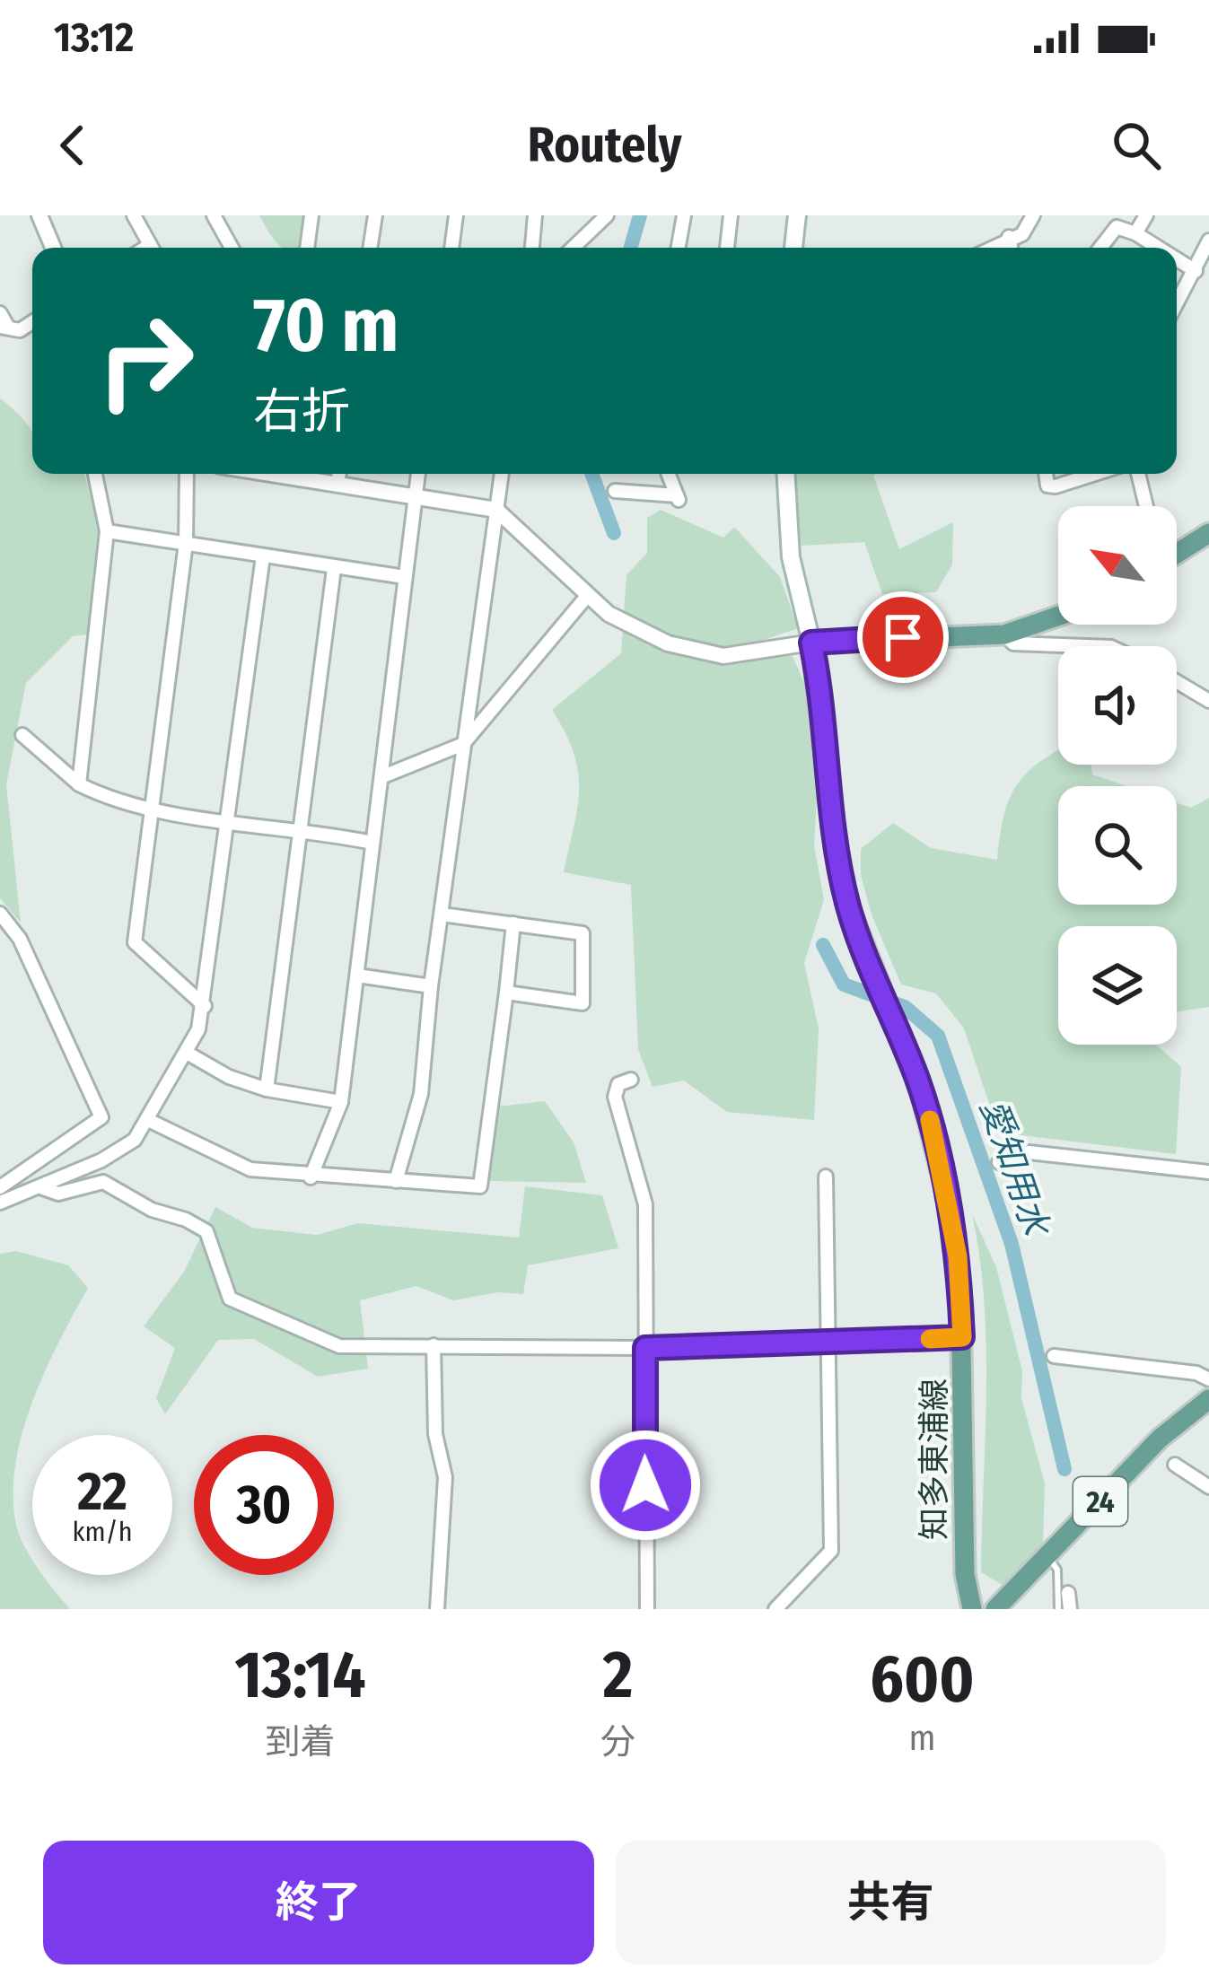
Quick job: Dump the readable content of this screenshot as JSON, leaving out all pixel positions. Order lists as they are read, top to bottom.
{
  "streets": {
    "main road": ["知多東浦線", "24"]
  },
  "water": ["愛知用水"],
  "north": "top left",
  "page": {
    "status": "13:12",
    "header": "Routely",
    "turn": ["70 m", "右折"],
    "speed": "22 km/h",
    "limit": "30",
    "eta": [
      "13:14",
      "到着",
      "2",
      "分",
      "600",
      "m"
    ],
    "buttons": ["終了", "共有"]
  }
}
